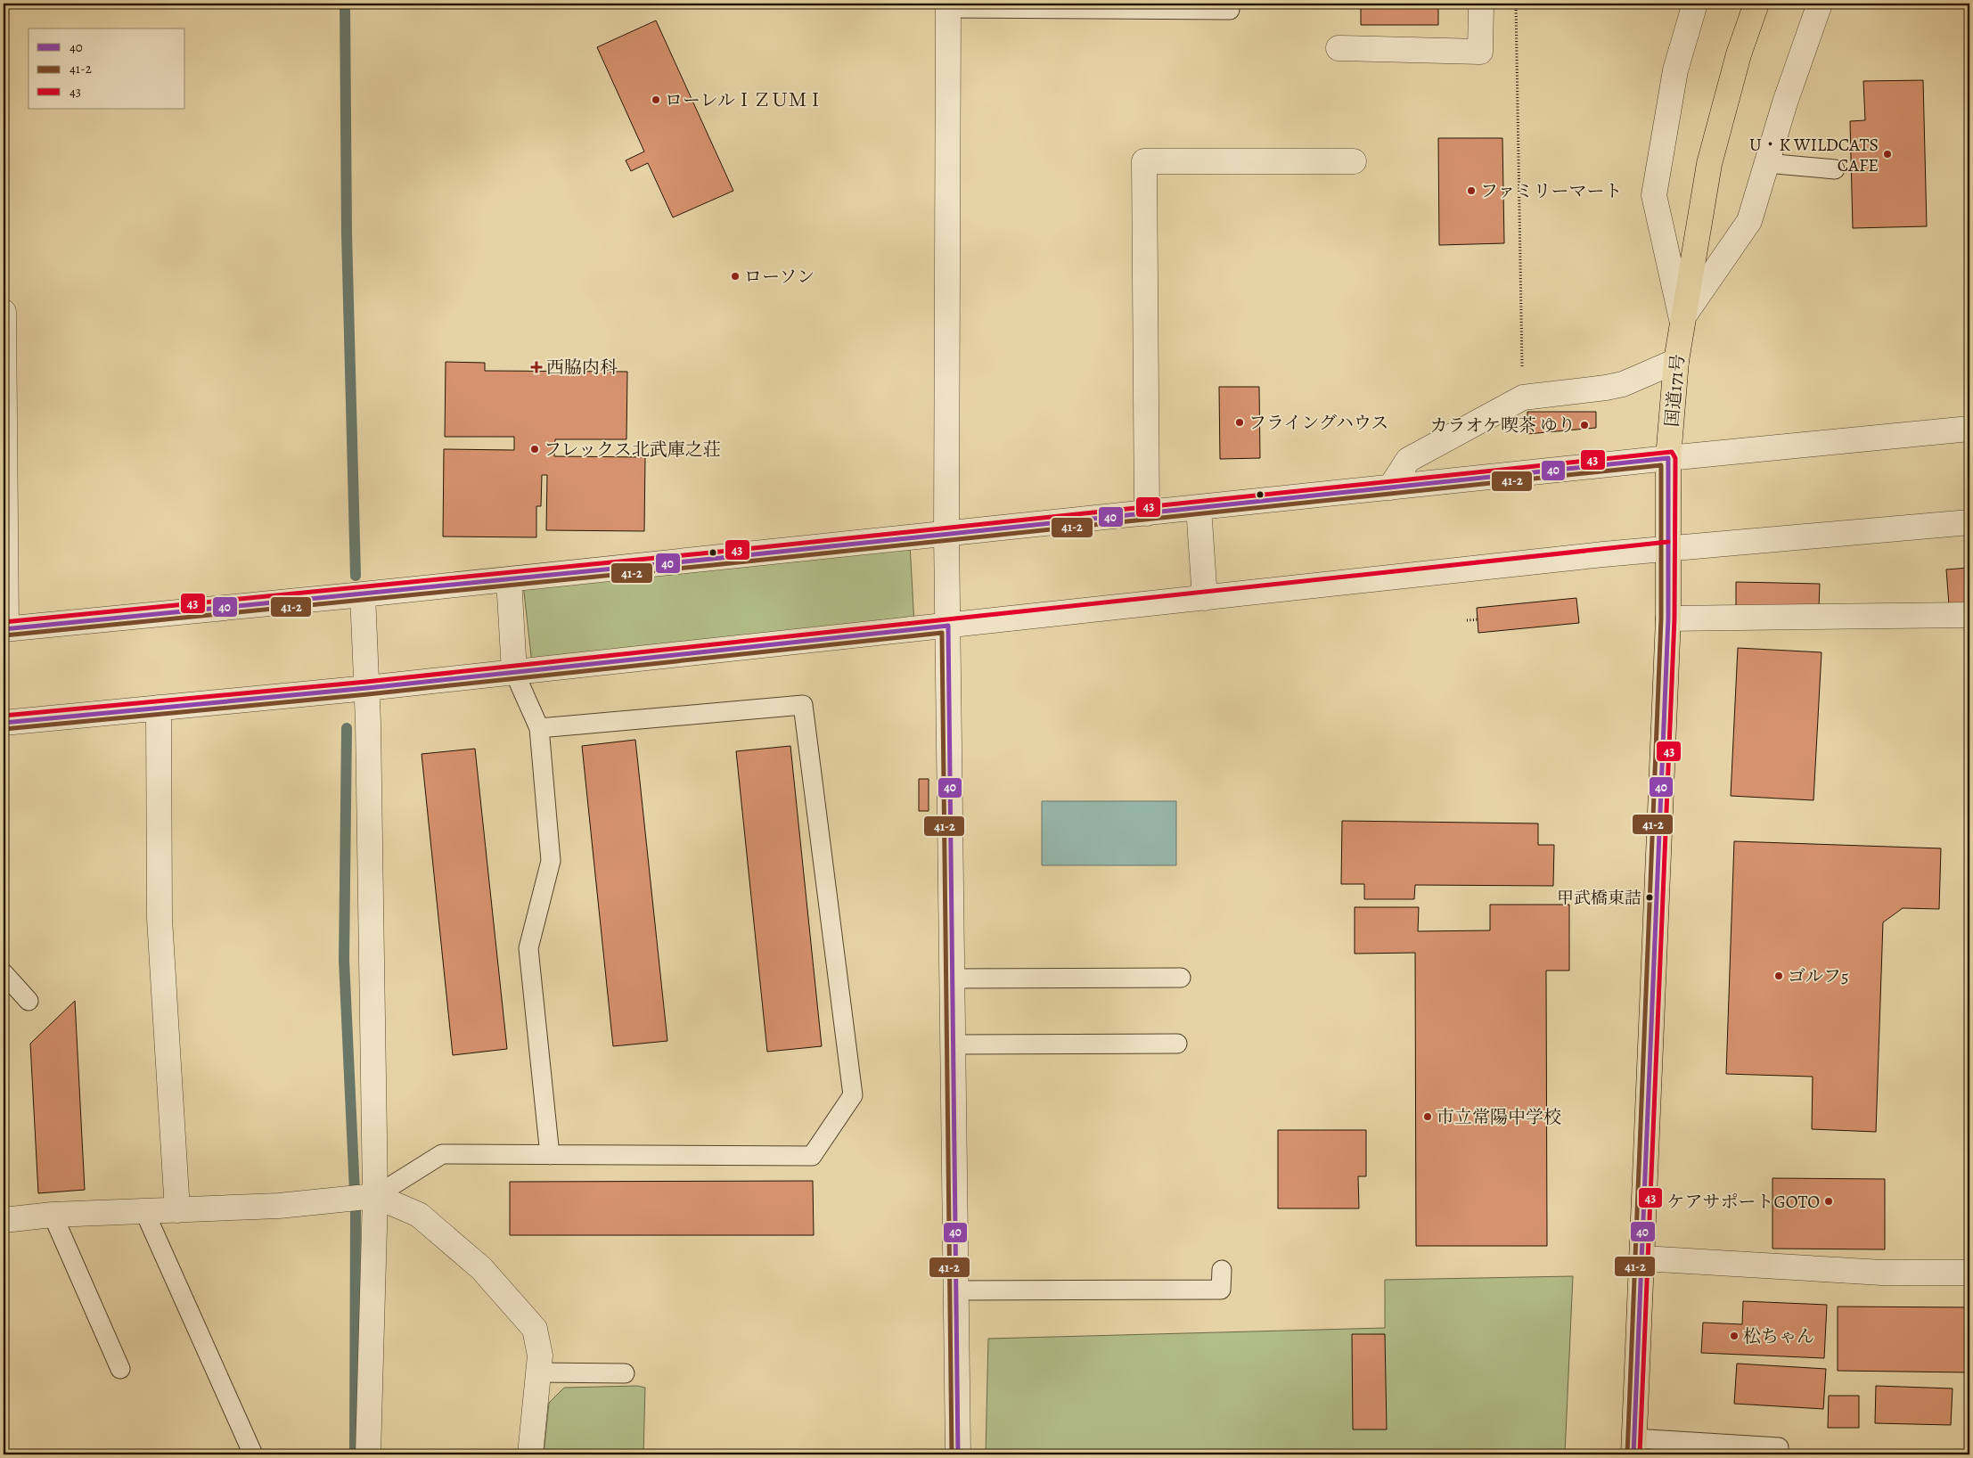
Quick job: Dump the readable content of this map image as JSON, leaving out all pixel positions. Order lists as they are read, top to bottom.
{
  "streets": {
    "highway": ["国道171号"]
  },
  "places": {
    "other": [
      "ローレルＩＺＵＭＩ",
      "U・K WILDCATS CAFE",
      "ファミリーマート",
      "ローソン",
      "フライングハウス",
      "カラオケ喫茶 ゆり",
      "フレックス北武庫之荘",
      "甲武橋東詰",
      "ゴルフ5",
      "市立常陽中学校",
      "ケアサポートGOTO",
      "松ちゃん"
    ],
    "health": ["西脇内科"]
  },
  "lines": ["transit line 43", "transit line 40", "transit line 41-2"],
  "legend": ["40", "41-2", "43"]
}
